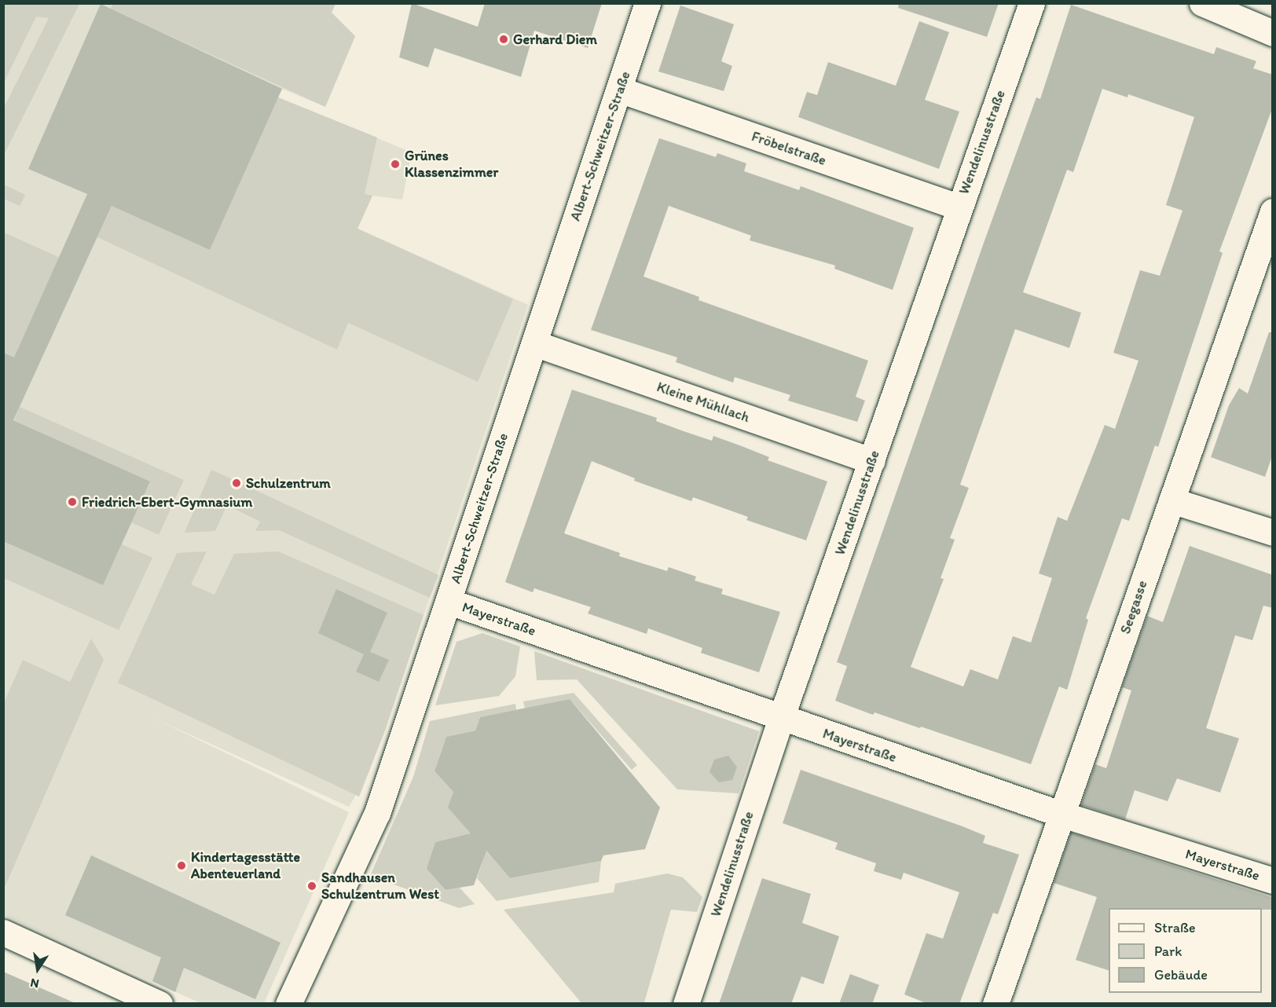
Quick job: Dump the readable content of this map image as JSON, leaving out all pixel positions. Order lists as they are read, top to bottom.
{
  "streets": {
    "street": [
      "Wendelinusstraße",
      "Albert-Schweitzer-Straße",
      "Fröbelstraße",
      "Kleine Mühllach",
      "Seegasse",
      "Mayerstraße"
    ]
  },
  "crossings": [
    ["Wendelinusstraße", "Fröbelstraße"],
    ["Wendelinusstraße", "Kleine Mühllach"],
    ["Wendelinusstraße", "Mayerstraße"],
    ["Albert-Schweitzer-Straße", "Fröbelstraße"],
    ["Albert-Schweitzer-Straße", "Kleine Mühllach"],
    ["Albert-Schweitzer-Straße", "Mayerstraße"],
    ["Seegasse", "Mayerstraße"]
  ],
  "places": [
    "Gerhard Diem",
    "Grünes Klassenzimmer",
    "Schulzentrum",
    "Friedrich-Ebert-Gymnasium",
    "Kindertagesstätte Abenteuerland",
    "Sandhausen Schulzentrum West"
  ],
  "legend": ["Straße", "Park", "Gebäude"],
  "north": "bottom"
}
